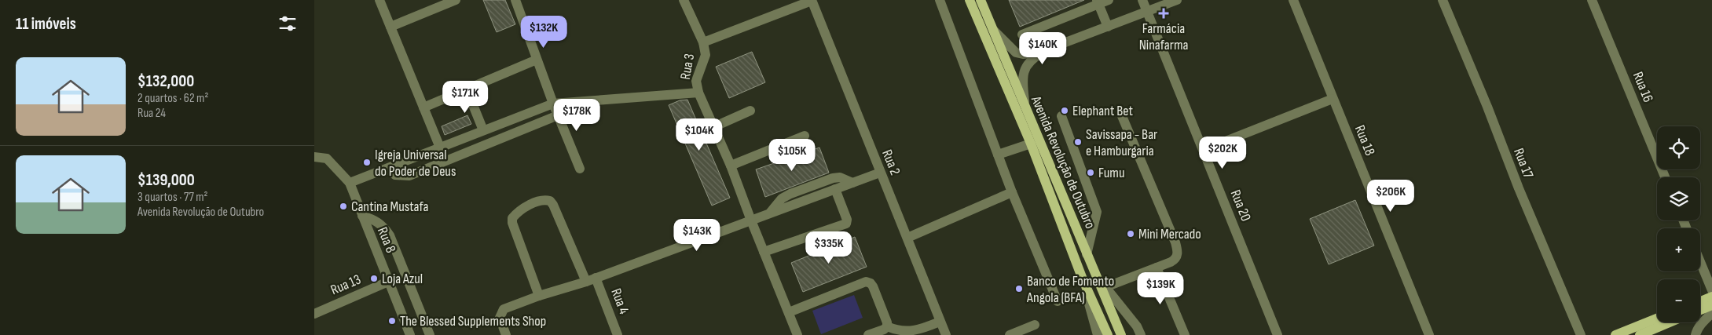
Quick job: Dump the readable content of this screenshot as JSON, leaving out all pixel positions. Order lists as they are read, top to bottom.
{
  "streets": {
    "main road": ["Avenida Revolução de Outubro"],
    "street": [
      "Rua 3",
      "Rua 16",
      "Rua 18",
      "Rua 2",
      "Rua 17",
      "Rua 20",
      "Rua 8",
      "Rua 13",
      "Rua 4"
    ]
  },
  "crossings": [
    ["Rua 3", "Rua 2"],
    ["Rua 8", "Rua 13"]
  ],
  "places": {
    "health": ["Farmácia Ninafarma"],
    "other": [
      "Elephant Bet",
      "Savissapa - Bar e Hamburgaria",
      "Igreja Universal do Poder de Deus",
      "Fumu",
      "Cantina Mustafa",
      "Mini Mercado",
      "Loja Azul",
      "Banco de Fomento Angola (BFA)",
      "The Blessed Supplements Shop"
    ]
  },
  "page": {
    "heading": "11 imóveis",
    "price": [
      "$132K",
      "$140K",
      "$171K",
      "$178K",
      "$104K",
      "$202K",
      "$105K",
      "$206K",
      "$143K",
      "$335K",
      "$139K"
    ],
    "list": [
      {
        "name": "$132,000",
        "note": "2 quartos · 62 m² · Rua 24"
      },
      {
        "name": "$139,000",
        "note": "3 quartos · 77 m² · Avenida Revolução de Outubro"
      }
    ],
    "map_buttons": ["+", "−"]
  }
}
